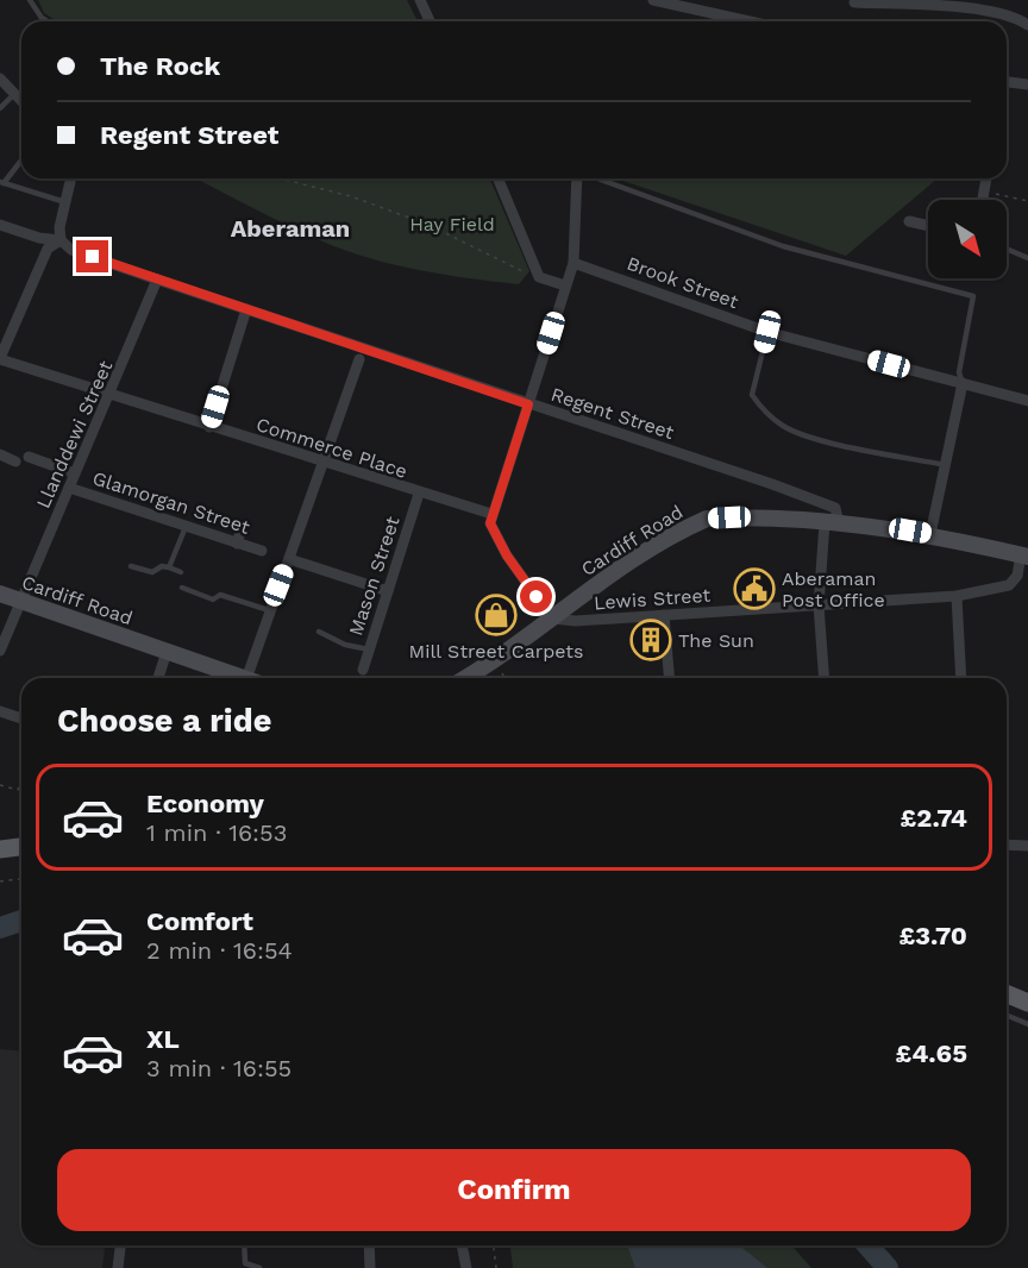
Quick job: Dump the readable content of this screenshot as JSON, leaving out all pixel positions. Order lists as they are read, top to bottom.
{
  "streets": {
    "main road": ["Cardiff Road"],
    "street": [
      "Brook Street",
      "Regent Street",
      "Llanddewi Street",
      "Commerce Place",
      "Glamorgan Street",
      "Mason Street",
      "Lewis Street"
    ]
  },
  "crossings": [
    ["Regent Street", "Llanddewi Street"],
    ["Regent Street", "Cardiff Road"],
    ["Llanddewi Street", "Commerce Place"],
    ["Llanddewi Street", "Glamorgan Street"],
    ["Llanddewi Street", "Cardiff Road"],
    ["Commerce Place", "Mason Street"],
    ["Cardiff Road", "Lewis Street"]
  ],
  "districts": ["Aberaman"],
  "parks": ["Hay Field"],
  "places": {
    "public building": ["Aberaman Post Office"],
    "shop": ["Mill Street Carpets"],
    "building": ["The Sun"]
  },
  "north": "bottom right",
  "page": {
    "banner": ["The Rock", "Regent Street"],
    "heading": "Choose a ride",
    "list": [
      {
        "name": "Economy",
        "note": "1 min · 16:53",
        "value": "£2.74"
      },
      {
        "name": "Comfort",
        "note": "2 min · 16:54",
        "value": "£3.70"
      },
      {
        "name": "XL",
        "note": "3 min · 16:55",
        "value": "£4.65"
      }
    ],
    "buttons": "Confirm"
  }
}
